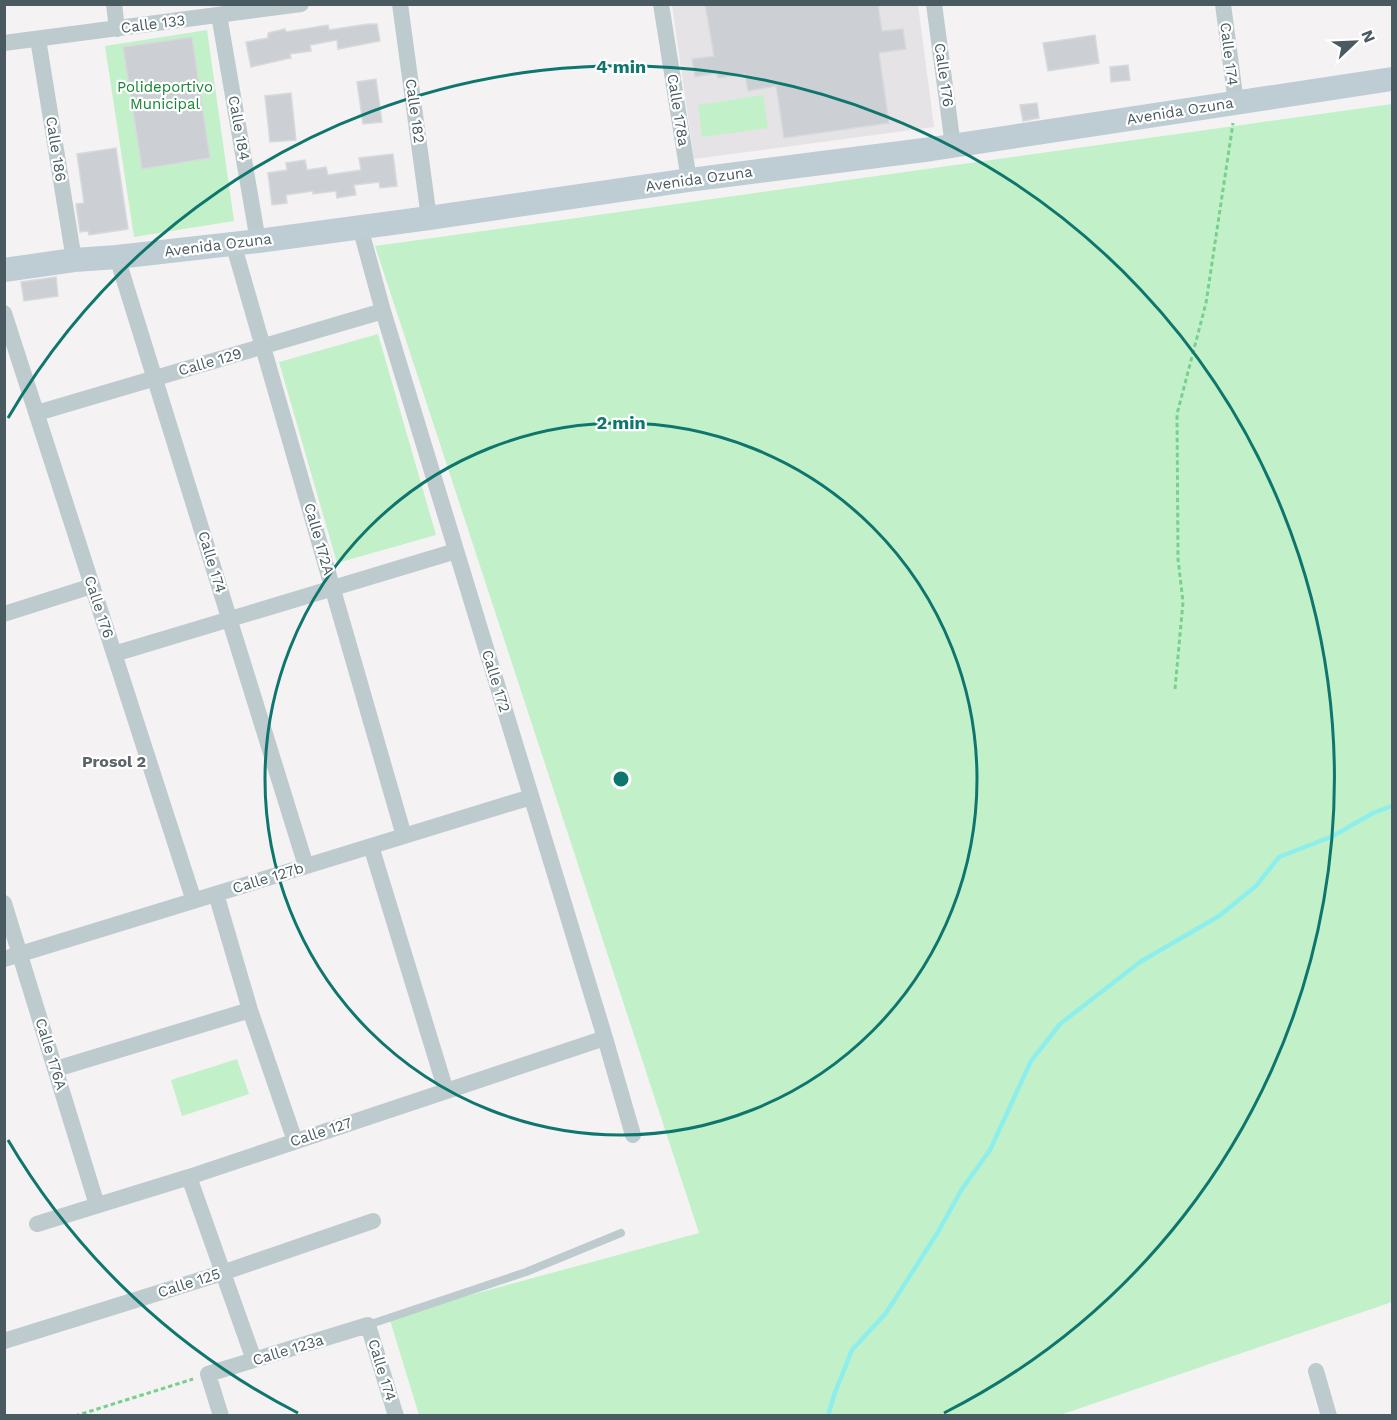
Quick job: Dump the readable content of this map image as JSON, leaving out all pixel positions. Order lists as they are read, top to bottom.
{
  "streets": {
    "main road": ["Avenida Ozuna"],
    "street": [
      "Calle 133",
      "Calle 174",
      "Calle 176",
      "Calle 178a",
      "Calle 182",
      "Calle 184",
      "Calle 186",
      "Calle 129",
      "Calle 172A",
      "Calle 172",
      "Calle 127b",
      "Calle 176A",
      "Calle 127",
      "Calle 125",
      "Calle 123a"
    ]
  },
  "crossings": [
    ["Calle 133", "Calle 184"],
    ["Calle 133", "Calle 186"],
    ["Calle 174", "Avenida Ozuna"],
    ["Calle 174", "Calle 129"],
    ["Calle 174", "Calle 127b"],
    ["Calle 174", "Calle 123a"],
    ["Calle 176", "Avenida Ozuna"],
    ["Calle 176", "Calle 129"],
    ["Calle 176", "Calle 127b"],
    ["Calle 178a", "Avenida Ozuna"],
    ["Calle 182", "Avenida Ozuna"],
    ["Avenida Ozuna", "Calle 184"],
    ["Avenida Ozuna", "Calle 186"],
    ["Avenida Ozuna", "Calle 172A"],
    ["Avenida Ozuna", "Calle 172"],
    ["Calle 129", "Calle 172A"],
    ["Calle 129", "Calle 172"],
    ["Calle 172A", "Calle 127b"],
    ["Calle 172", "Calle 127b"],
    ["Calle 172", "Calle 127"],
    ["Calle 127b", "Calle 176A"],
    ["Calle 176A", "Calle 127"]
  ],
  "districts": ["Prosol 2"],
  "parks": ["Polideportivo Municipal"],
  "north": "top right",
  "rings": ["4 min", "2 min"]
}
